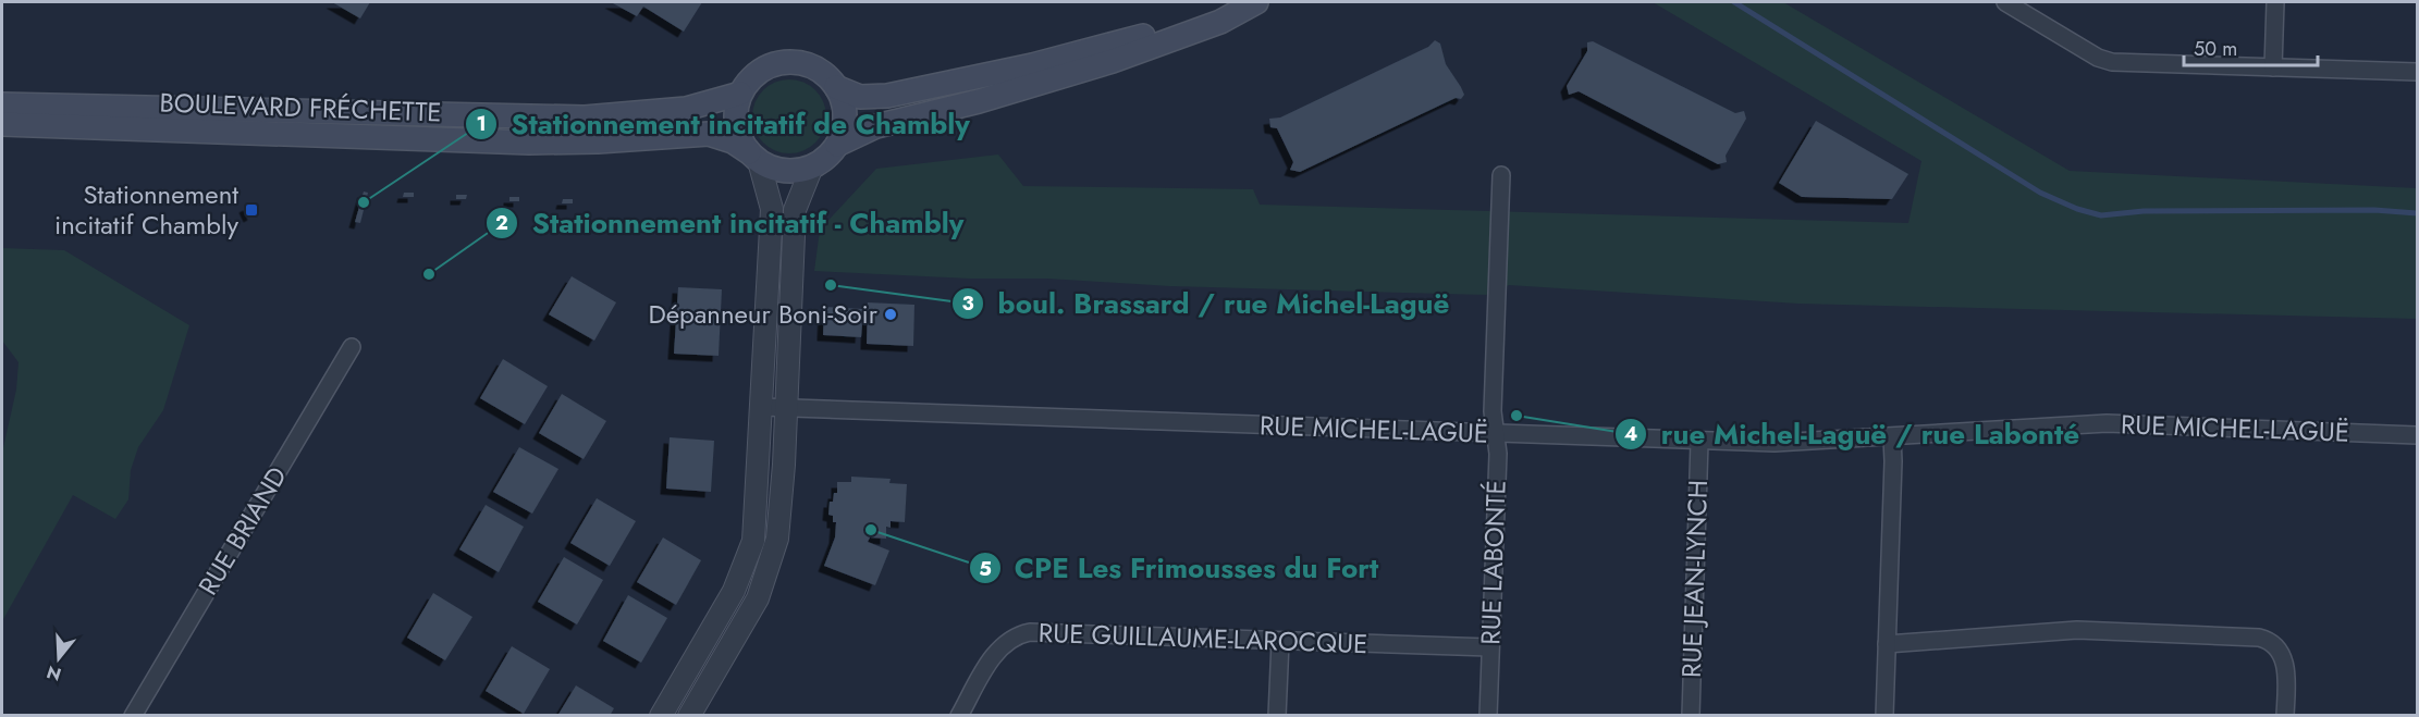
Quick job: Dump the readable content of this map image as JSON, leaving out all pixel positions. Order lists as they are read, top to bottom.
{
  "streets": {
    "main road": ["BOULEVARD FRÉCHETTE"],
    "street": [
      "RUE MICHEL-LAGUË",
      "RUE BRIAND",
      "RUE LABONTÉ",
      "RUE JEAN-LYNCH",
      "RUE GUILLAUME-LAROCQUE"
    ]
  },
  "crossings": [
    ["RUE MICHEL-LAGUË", "RUE LABONTÉ"],
    ["RUE MICHEL-LAGUË", "RUE JEAN-LYNCH"],
    ["RUE LABONTÉ", "RUE GUILLAUME-LAROCQUE"]
  ],
  "places": {
    "other": [
      "Stationnement incitatif de Chambly",
      "Stationnement incitatif - Chambly",
      "boul. Brassard / rue Michel-Laguë",
      "Dépanneur Boni-Soir",
      "rue Michel-Laguë / rue Labonté",
      "CPE Les Frimousses du Fort"
    ],
    "transit": ["Stationnement incitatif Chambly"]
  },
  "scale_bar": "50 m",
  "north": "bottom"
}
